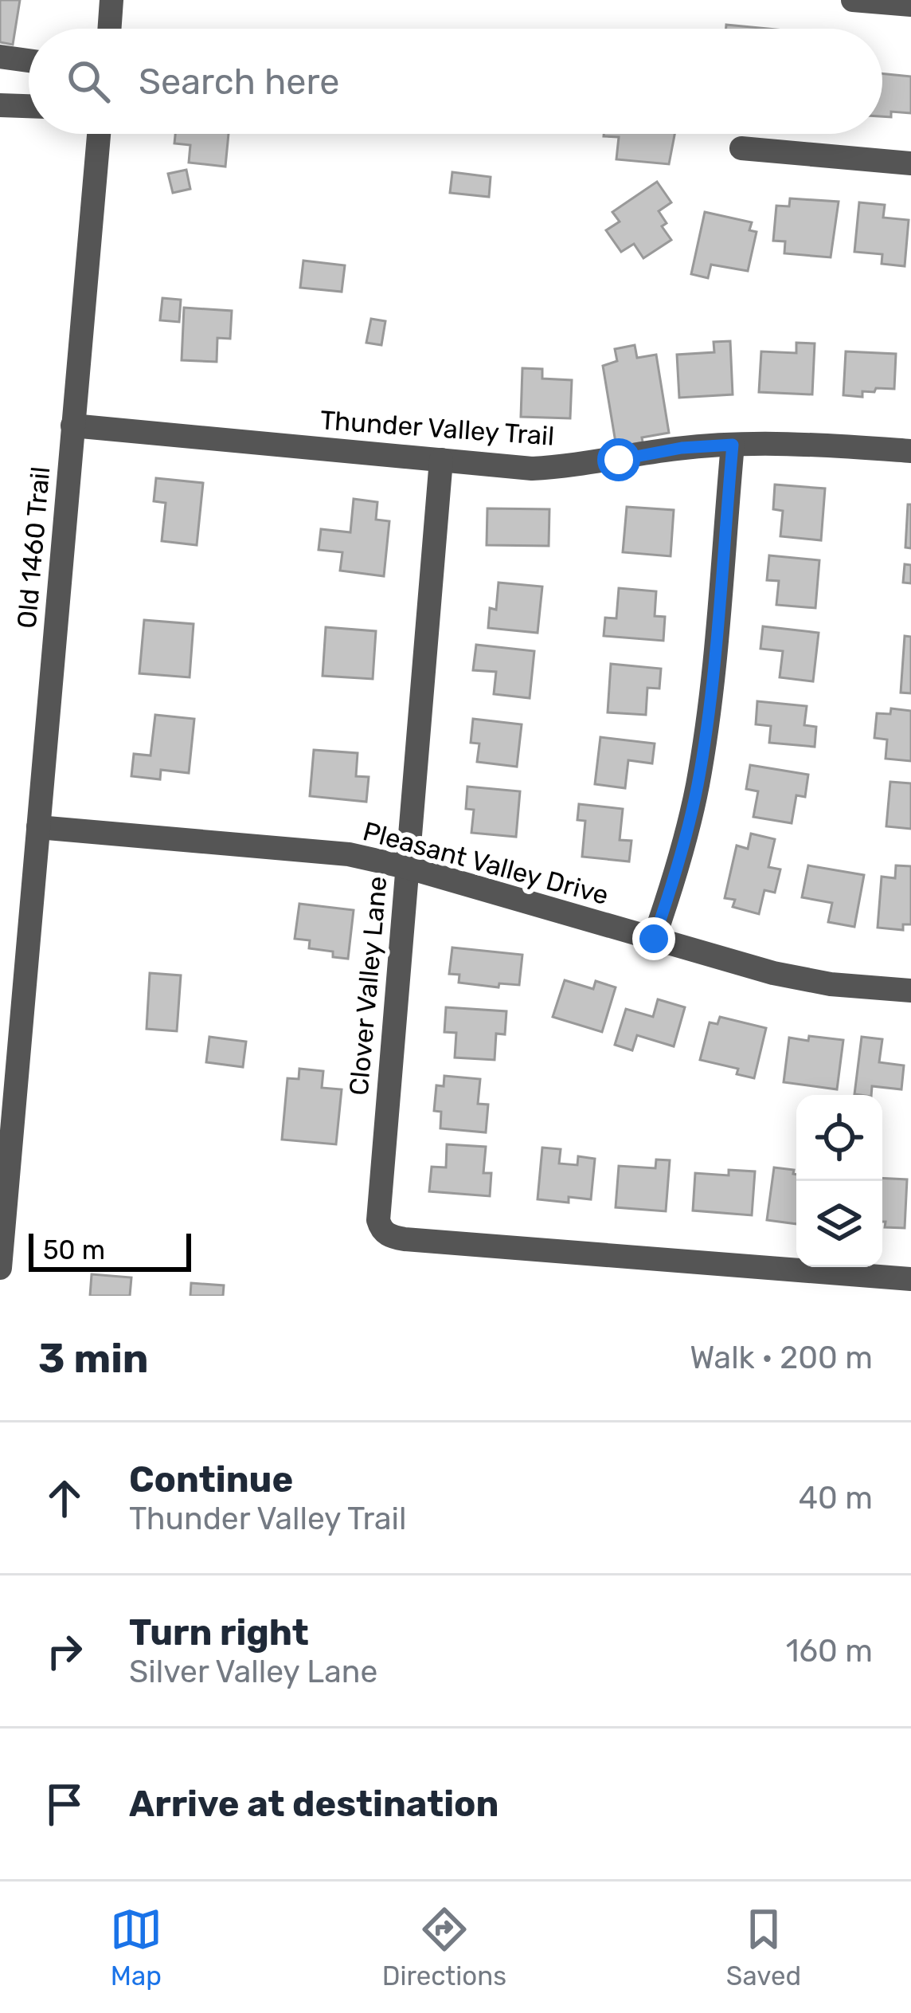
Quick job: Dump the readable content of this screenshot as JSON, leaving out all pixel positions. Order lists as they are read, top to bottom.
{
  "streets": {
    "street": [
      "Thunder Valley Trail",
      "Old 1460 Trail",
      "Pleasant Valley Drive",
      "Clover Valley Lane"
    ]
  },
  "crossings": [
    ["Thunder Valley Trail", "Old 1460 Trail"],
    ["Thunder Valley Trail", "Clover Valley Lane"],
    ["Old 1460 Trail", "Pleasant Valley Drive"],
    ["Pleasant Valley Drive", "Clover Valley Lane"]
  ],
  "scale_bar": "50 m",
  "page": {
    "search": "Search here",
    "scale": "50 m",
    "heading": ["3 min", "Walk · 200 m"],
    "list": [
      ["Continue", "Thunder Valley Trail", "40 m"],
      ["Turn right", "Silver Valley Lane", "160 m"],
      "Arrive at destination"
    ],
    "nav": ["Map", "Directions", "Saved"]
  }
}
